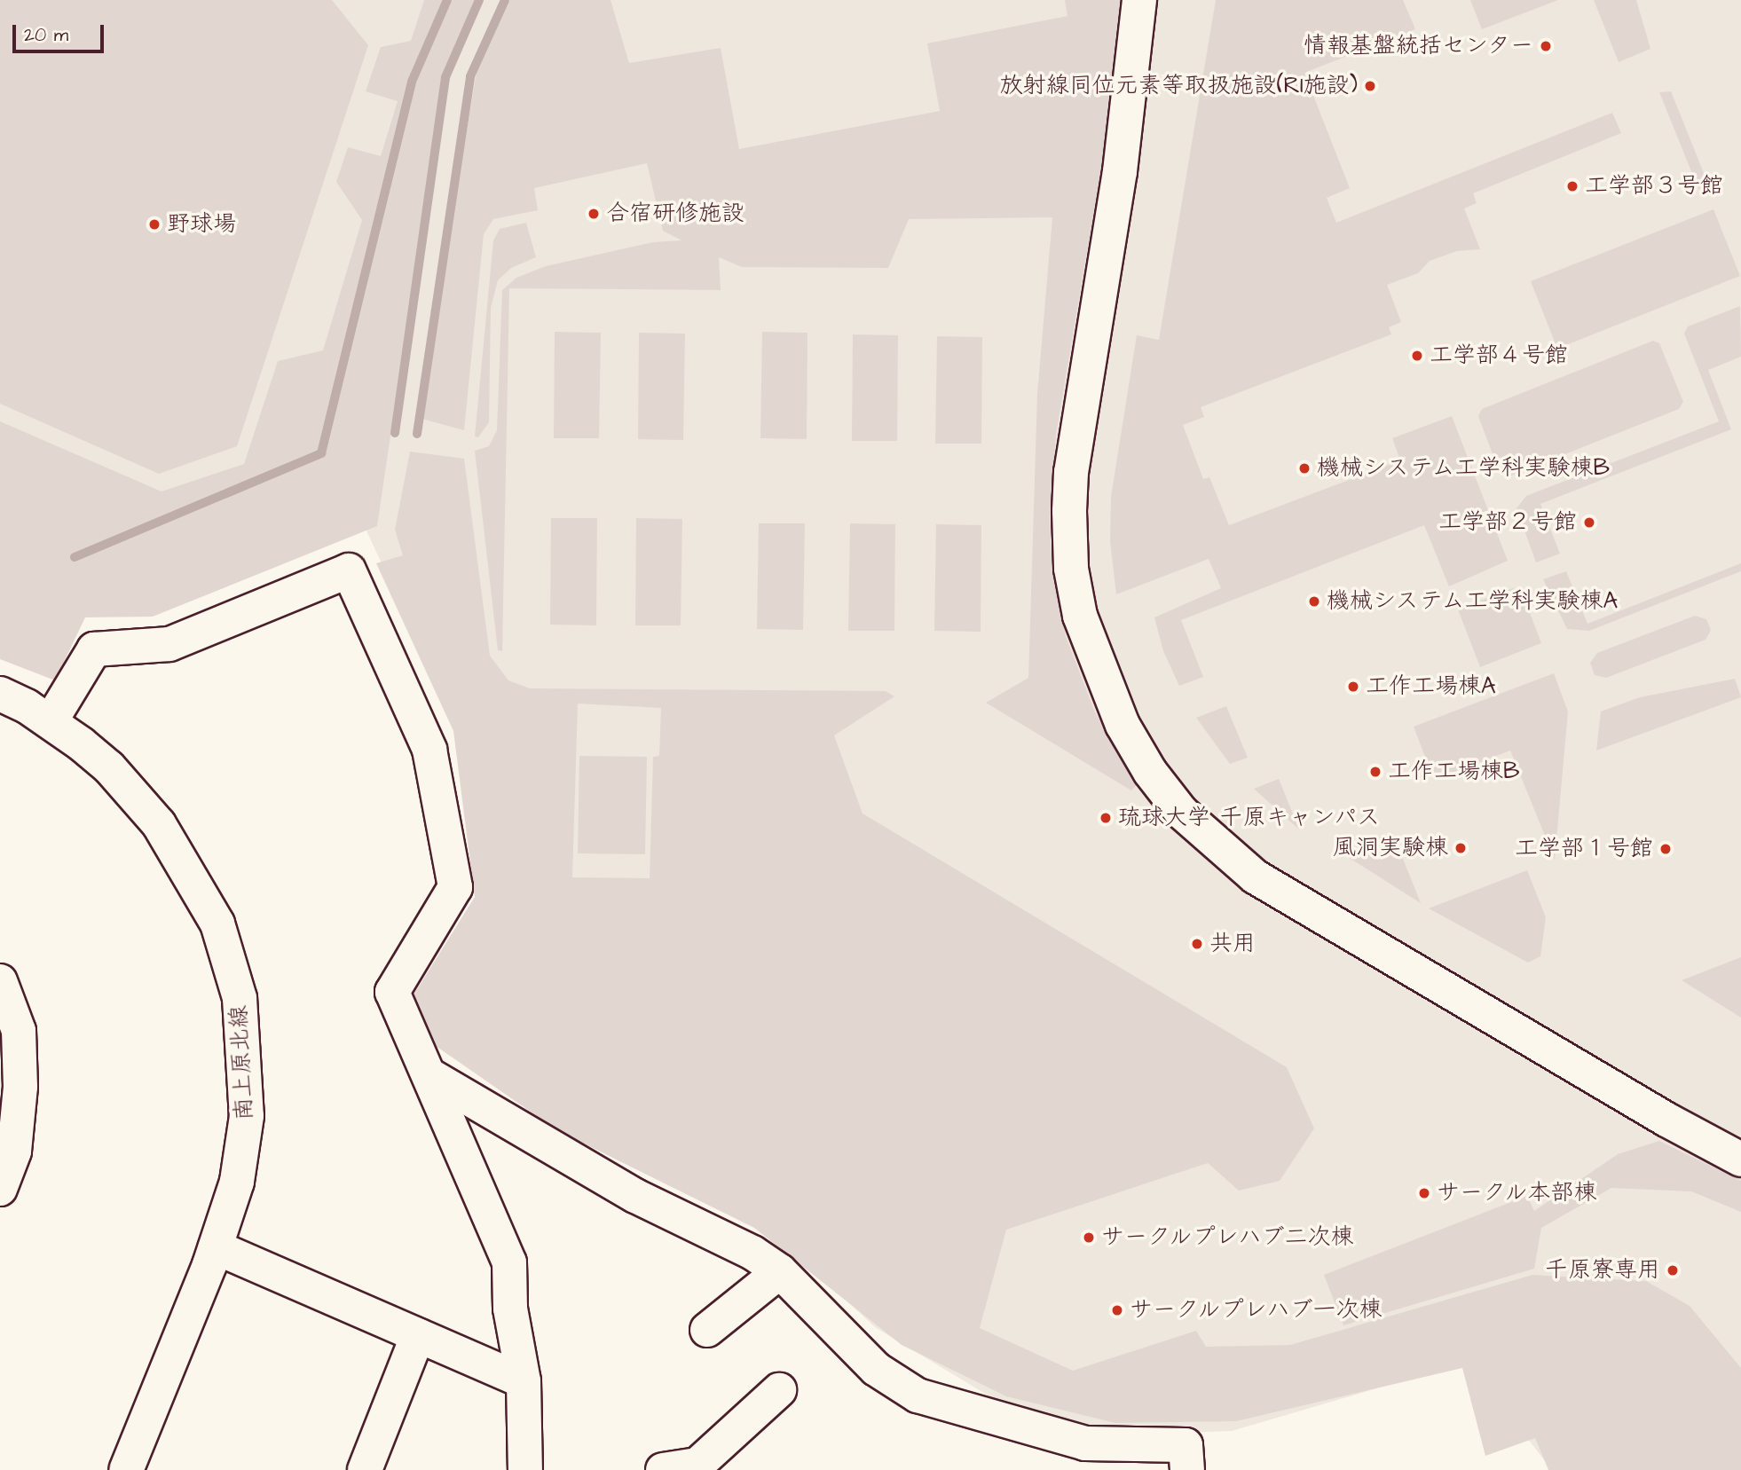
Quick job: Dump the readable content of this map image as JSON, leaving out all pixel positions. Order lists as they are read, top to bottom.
{
  "streets": {
    "street": ["南上原北線"]
  },
  "places": [
    "情報基盤統括センター",
    "放射線同位元素等取扱施設(RI施設)",
    "工学部３号館",
    "合宿研修施設",
    "野球場",
    "工学部４号館",
    "機械システム工学科実験棟B",
    "工学部２号館",
    "機械システム工学科実験棟A",
    "工作工場棟A",
    "工作工場棟B",
    "琉球大学 千原キャンパス",
    "風洞実験棟",
    "工学部１号館",
    "共用",
    "サークル本部棟",
    "サークルプレハブ二次棟",
    "千原寮専用",
    "サークルプレハブ一次棟"
  ],
  "scale_bar": "20 m"
}
